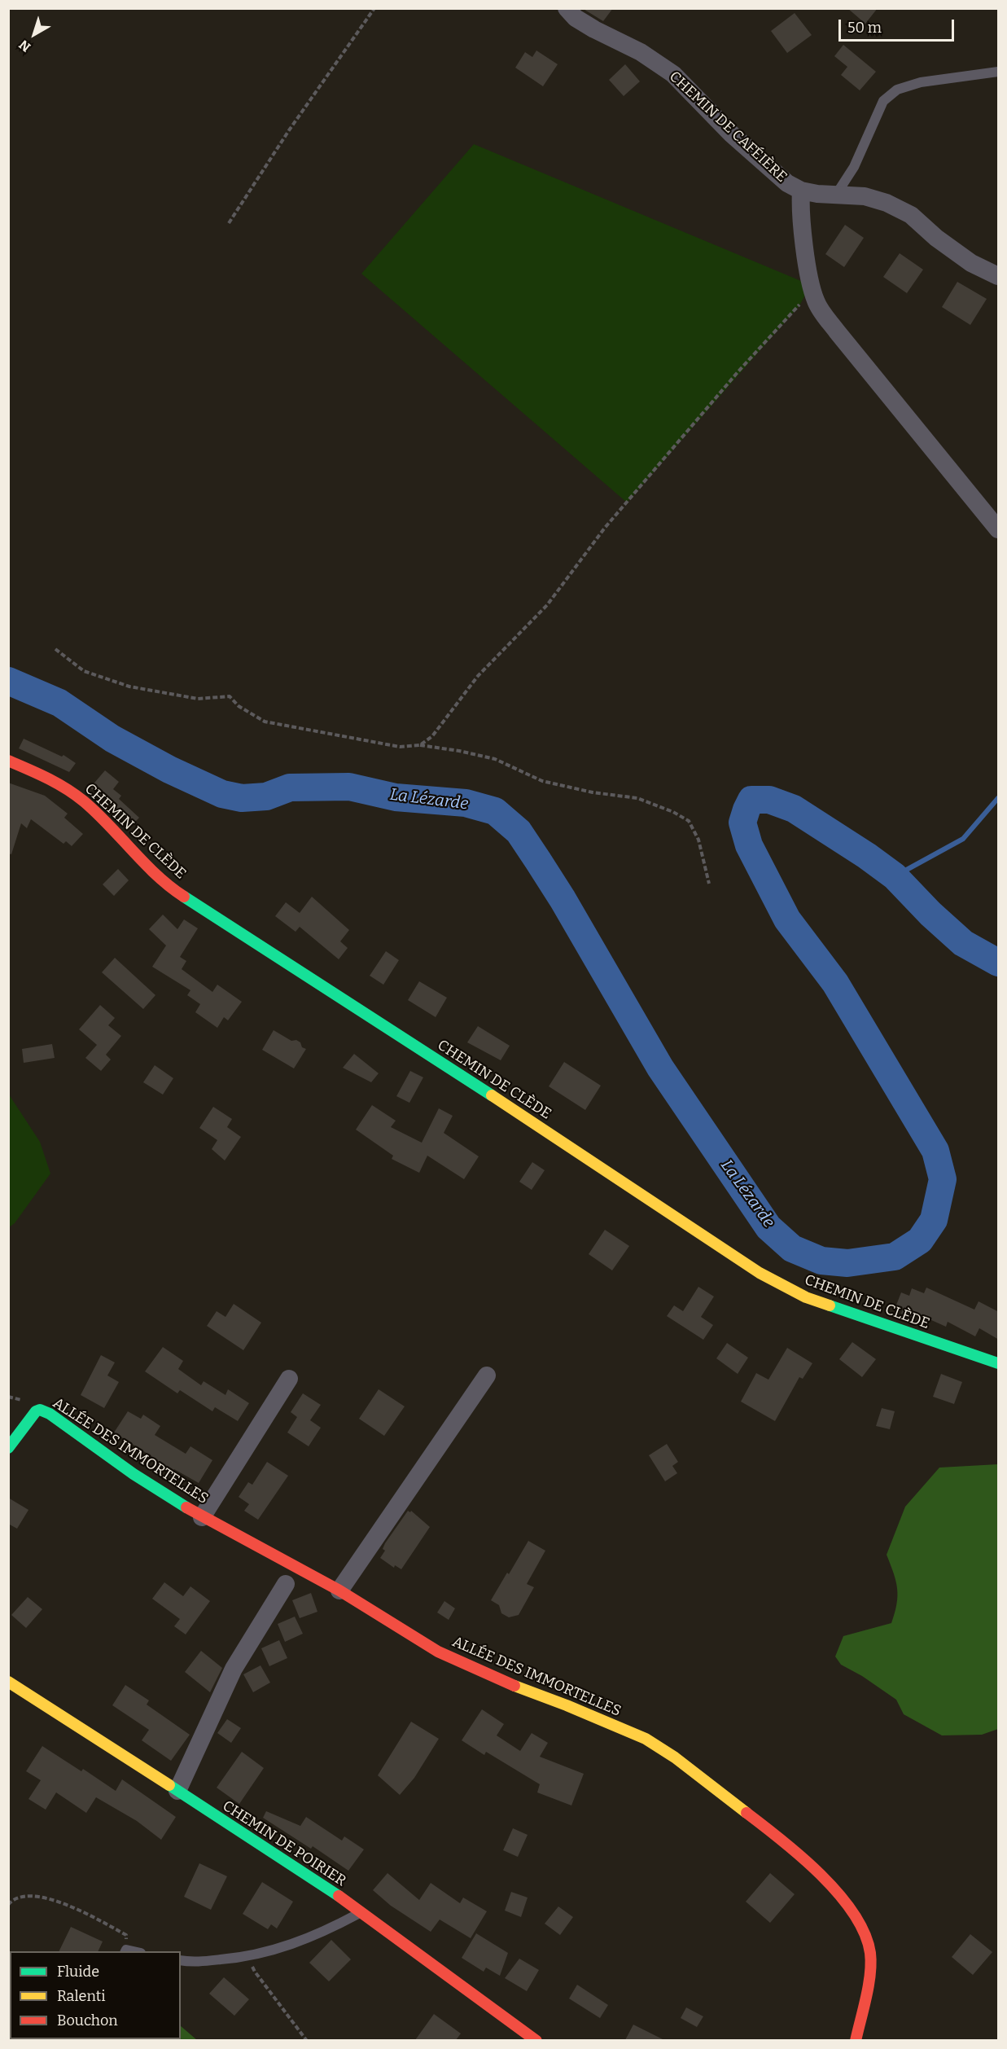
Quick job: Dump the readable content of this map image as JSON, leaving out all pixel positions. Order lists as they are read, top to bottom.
{
  "streets": {
    "street": [
      "CHEMIN DE CAFÉIÈRE",
      "CHEMIN DE CLÈDE",
      "ALLÉE DES IMMORTELLES",
      "CHEMIN DE POIRIER"
    ]
  },
  "water": ["La Lézarde"],
  "legend": ["Fluide", "Ralenti", "Bouchon"],
  "scale_bar": "50 m",
  "north": "bottom left"
}
